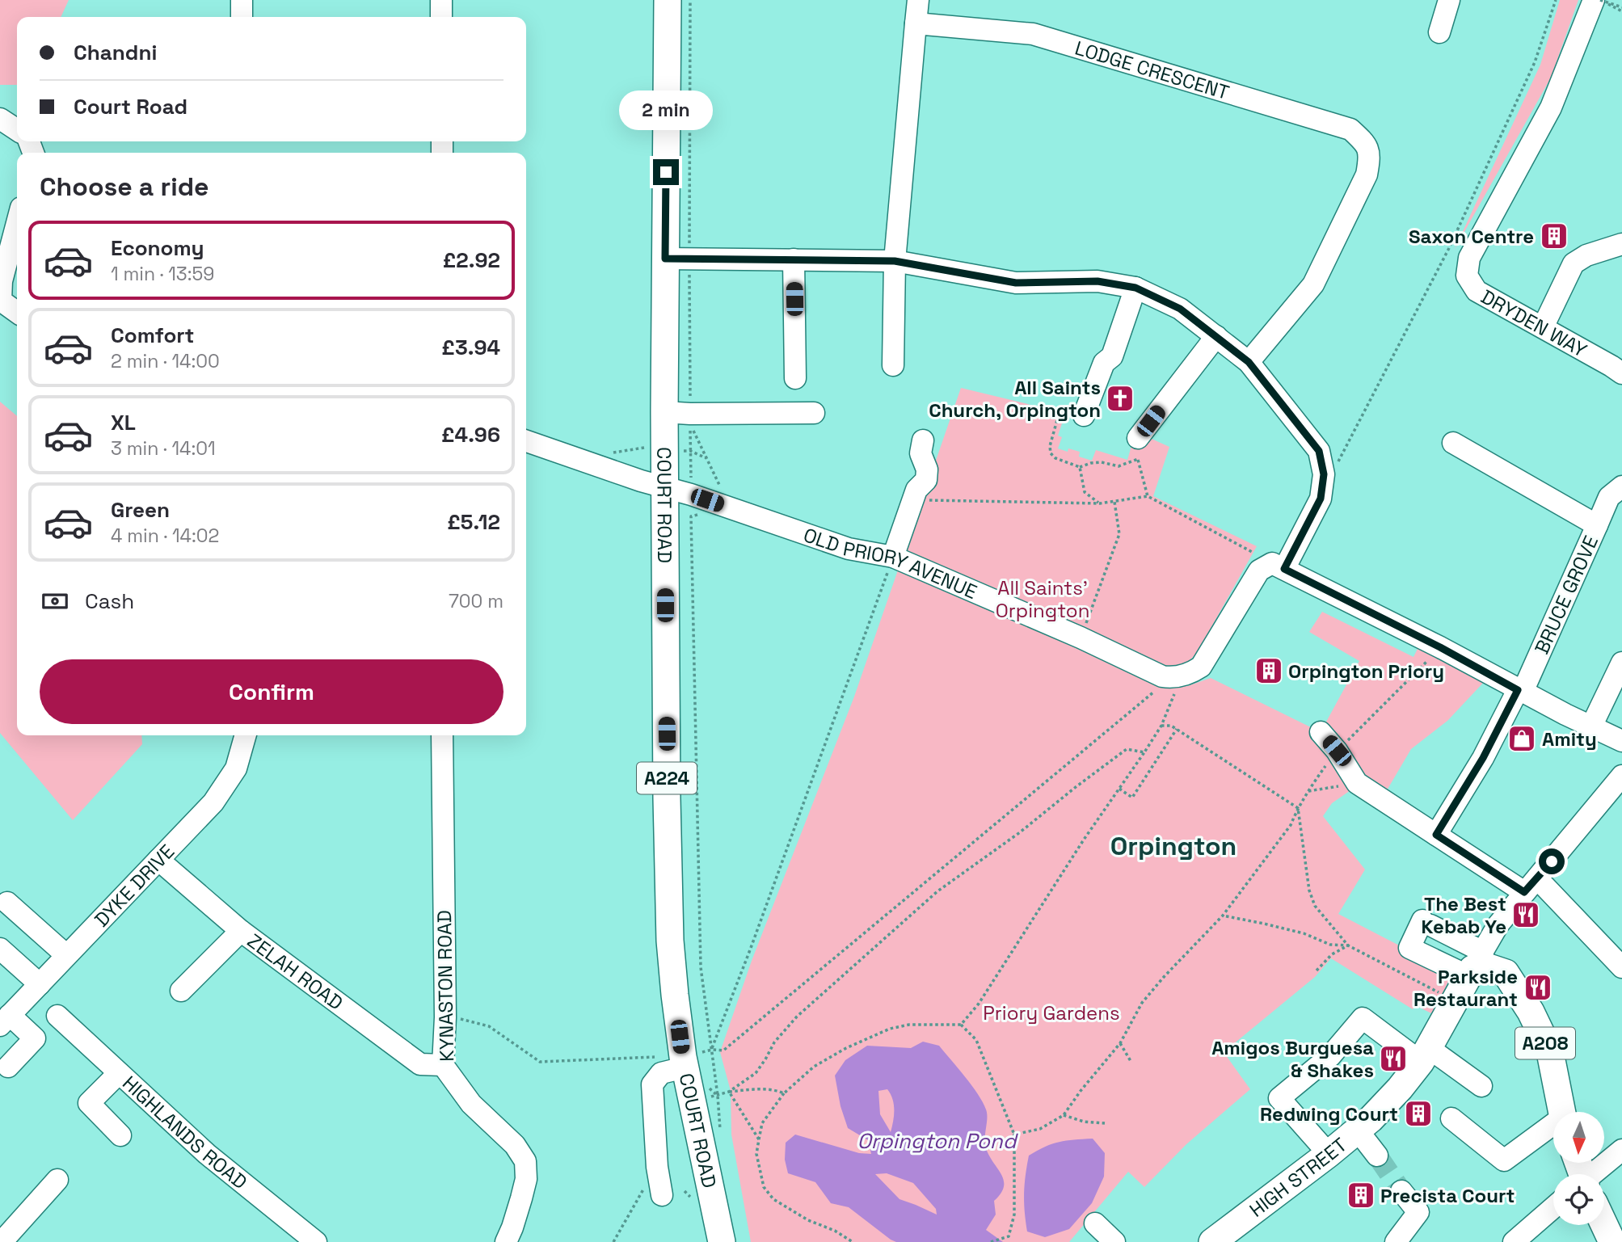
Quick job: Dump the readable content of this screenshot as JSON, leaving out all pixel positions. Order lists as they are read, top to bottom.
{
  "streets": {
    "main road": [
      "COURT ROAD",
      "A224",
      "A208",
      "HIGH STREET"
    ],
    "street": [
      "LODGE CRESCENT",
      "DRYDEN WAY",
      "OLD PRIORY AVENUE",
      "BRUCE GROVE",
      "DYKE DRIVE",
      "ZELAH ROAD",
      "KYNASTON ROAD",
      "HIGHLANDS ROAD"
    ]
  },
  "crossings": [
    ["COURT ROAD", "OLD PRIORY AVENUE"],
    ["DYKE DRIVE", "ZELAH ROAD"],
    ["ZELAH ROAD", "KYNASTON ROAD"]
  ],
  "districts": ["Orpington"],
  "water": ["Orpington Pond"],
  "parks": ["All Saints' Orpington", "Priory Gardens"],
  "places": {
    "building": [
      "Saxon Centre",
      "Orpington Priory",
      "Redwing Court",
      "Precista Court"
    ],
    "church": ["All Saints Church, Orpington"],
    "shop": ["Amity"],
    "restaurant": ["The Best Kebab Ye", "Parkside Restaurant", "Amigos Burguesa & Shakes"]
  },
  "north": "bottom",
  "page": {
    "banner": ["Chandni", "Court Road"],
    "bubble": "2 min",
    "heading": "Choose a ride",
    "list": [
      {
        "name": "Economy",
        "note": "1 min · 13:59",
        "value": "£2.92"
      },
      {
        "name": "Comfort",
        "note": "2 min · 14:00",
        "value": "£3.94"
      },
      {
        "name": "XL",
        "note": "3 min · 14:01",
        "value": "£4.96"
      },
      {
        "name": "Green",
        "note": "4 min · 14:02",
        "value": "£5.12"
      }
    ],
    "pay": ["Cash", "700 m"],
    "buttons": "Confirm"
  }
}
